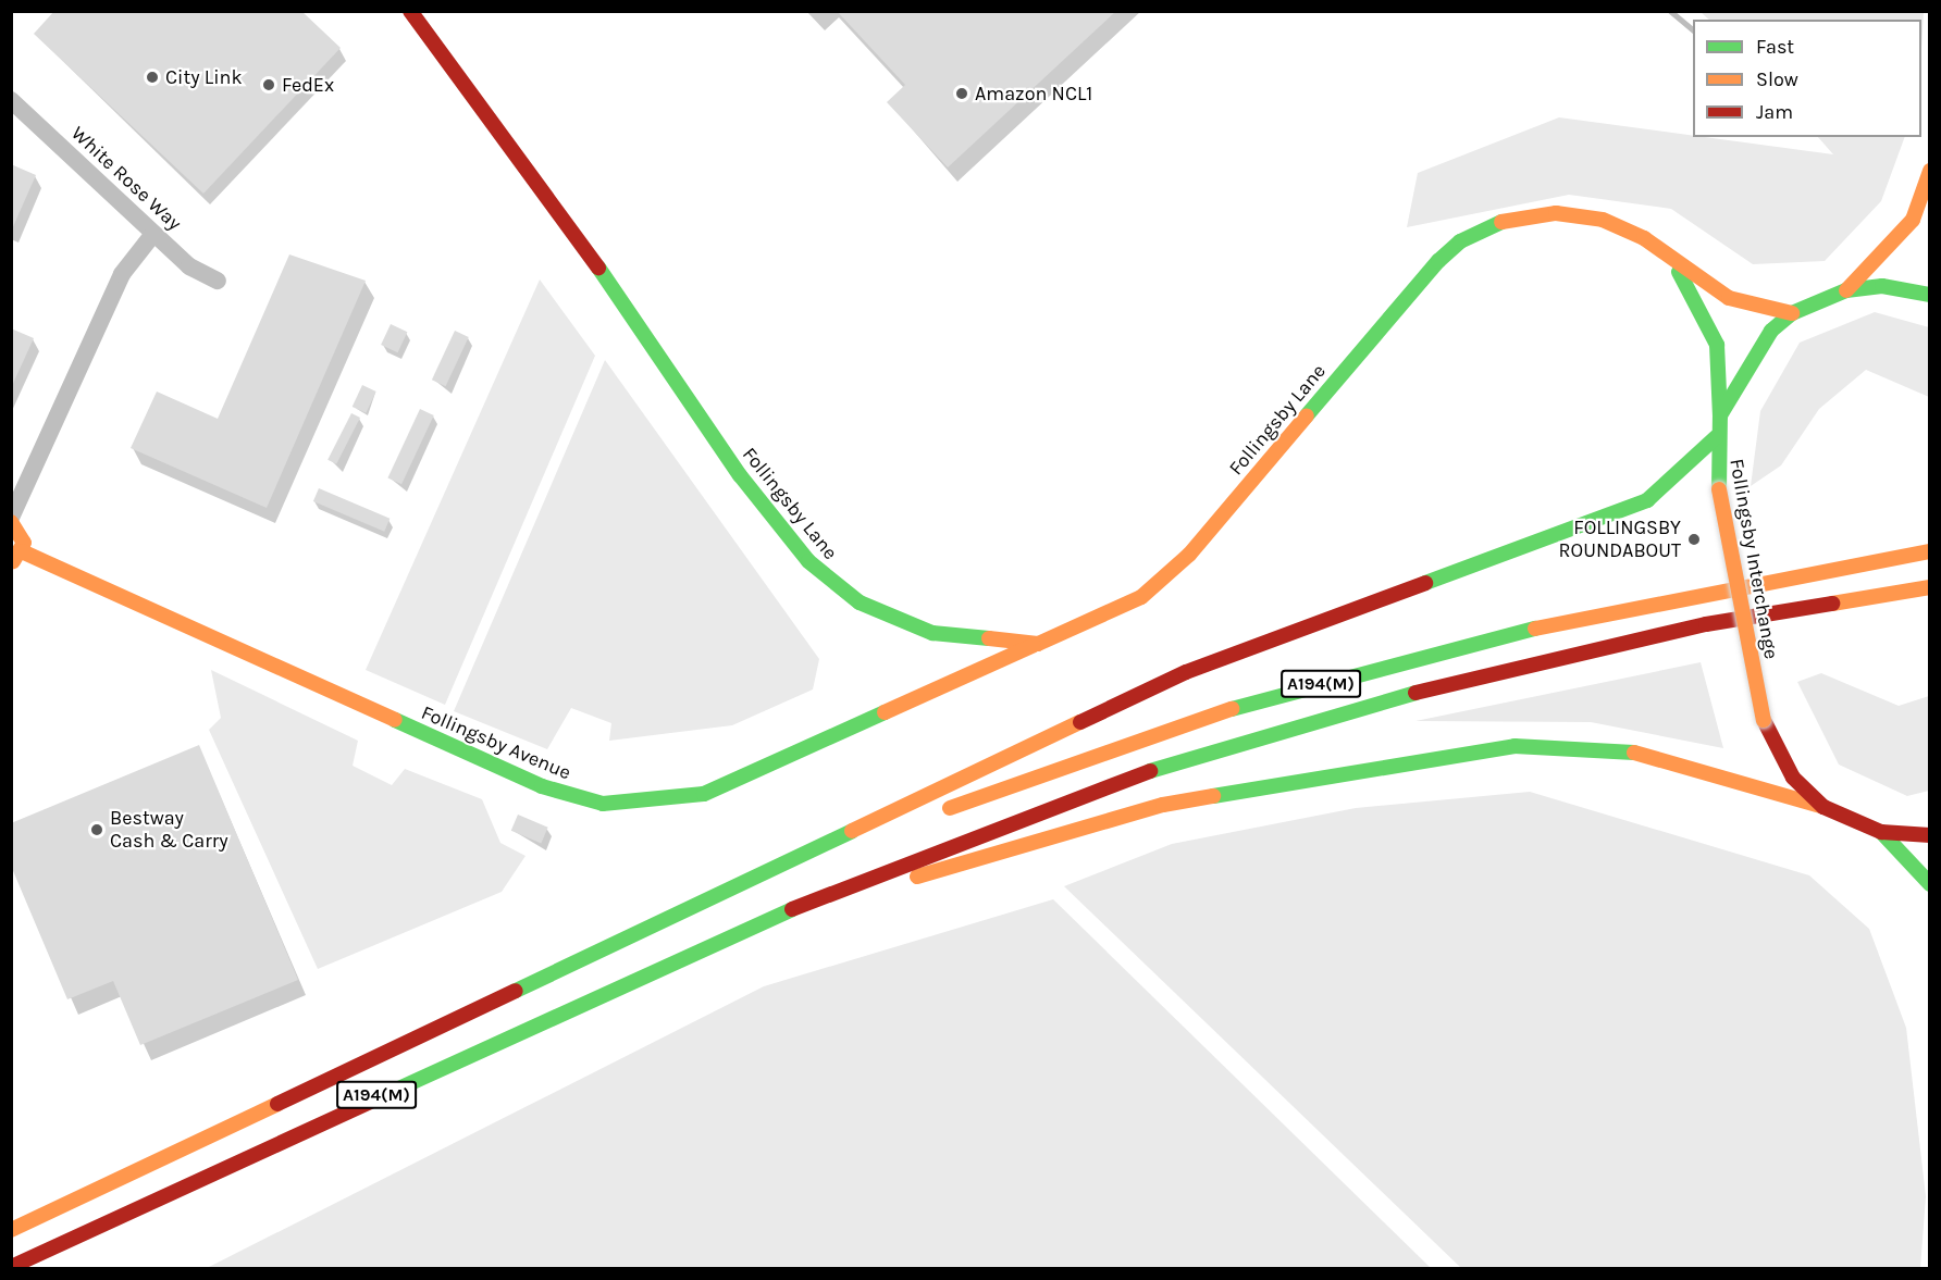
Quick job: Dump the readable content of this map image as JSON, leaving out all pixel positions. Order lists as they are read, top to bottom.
{
  "streets": {
    "main road": [
      "Follingsby Lane",
      "Follingsby Interchange",
      "A194(M)",
      "Follingsby Avenue"
    ],
    "street": ["White Rose Way"]
  },
  "crossings": [
    ["Follingsby Lane", "Follingsby Interchange"],
    ["Follingsby Lane", "Follingsby Avenue"],
    ["Follingsby Interchange", "A194(M)"]
  ],
  "places": [
    "City Link",
    "FedEx",
    "Amazon NCL1",
    "FOLLINGSBY ROUNDABOUT",
    "Bestway Cash & Carry"
  ],
  "legend": ["Fast", "Slow", "Jam"]
}
